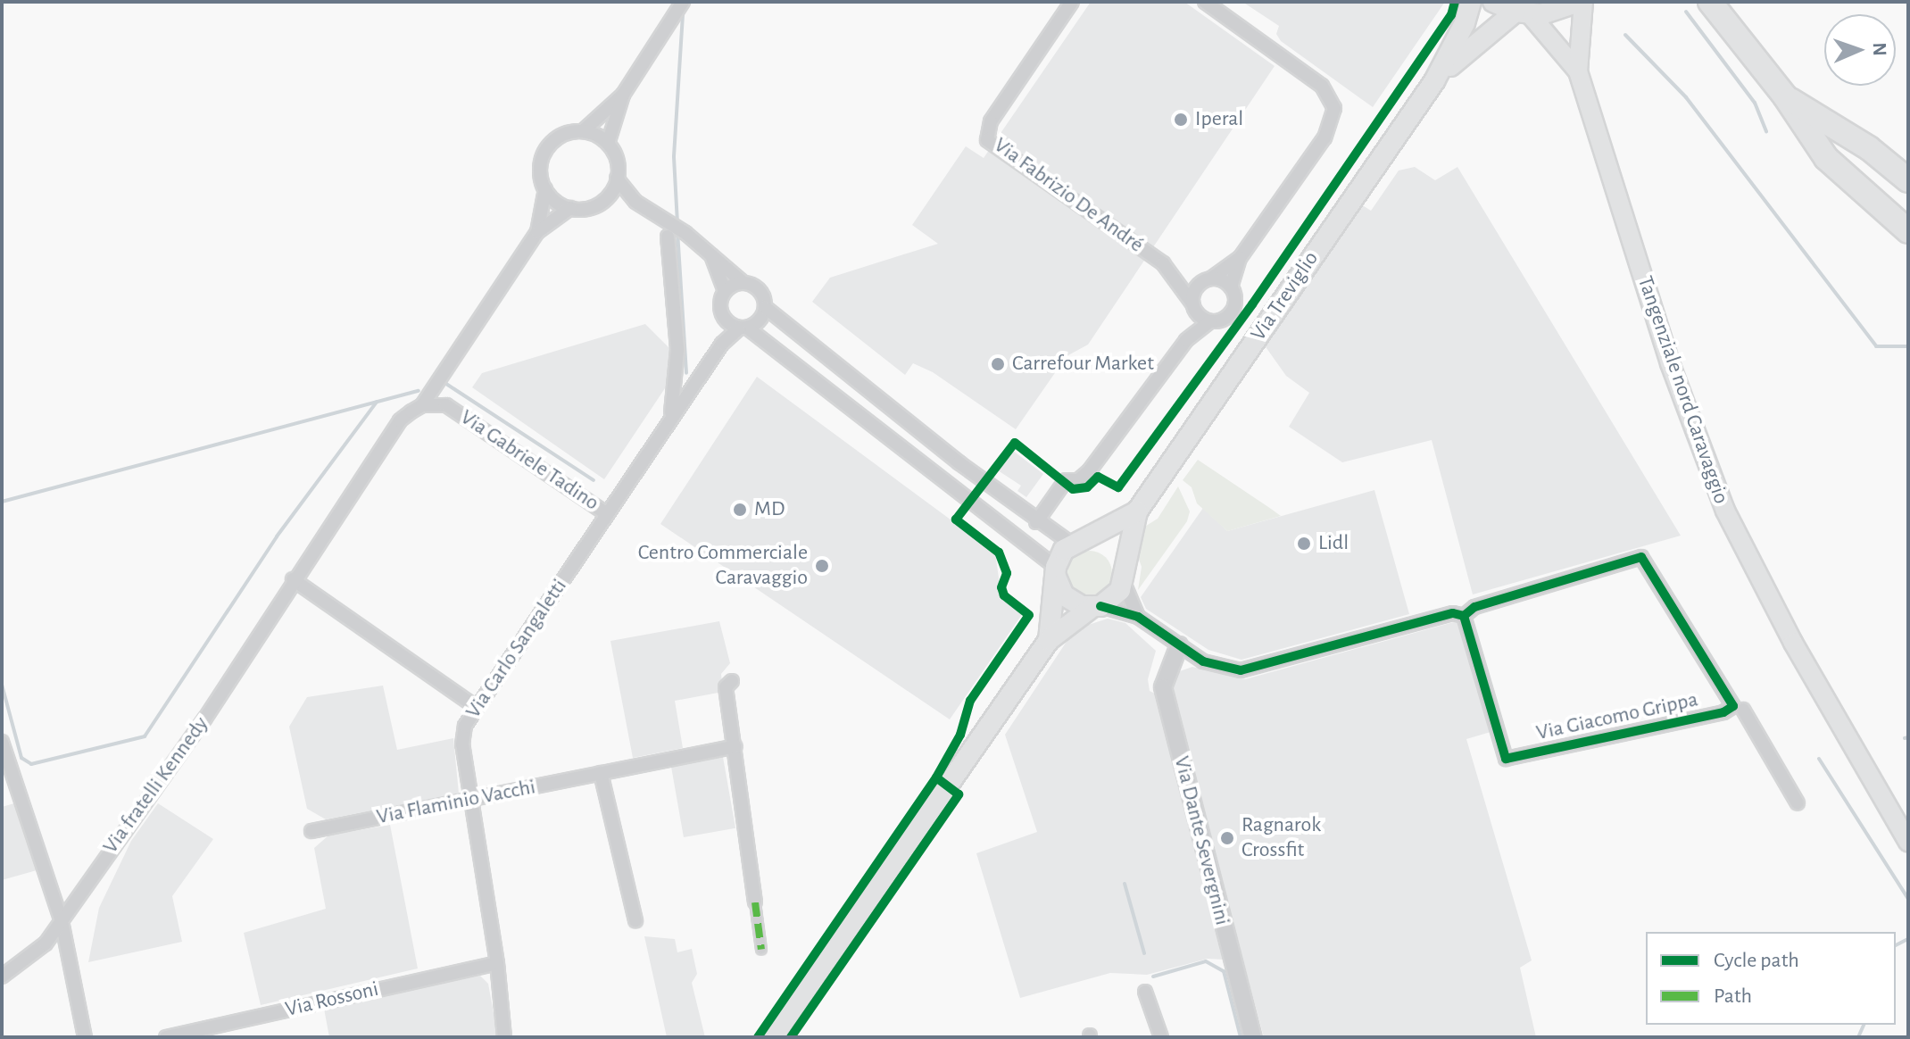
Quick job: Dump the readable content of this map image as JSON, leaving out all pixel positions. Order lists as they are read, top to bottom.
{
  "streets": {
    "main road": ["Via Treviglio", "Tangenziale nord Caravaggio"],
    "street": [
      "Via Fabrizio De André",
      "Via Gabriele Tadino",
      "Via Carlo Sangaletti",
      "Via Giacomo Grippa",
      "Via fratelli Kennedy",
      "Via Flaminio Vacchi",
      "Via Dante Severgnini",
      "Via Rossoni"
    ]
  },
  "crossings": [
    ["Via Treviglio", "Tangenziale nord Caravaggio"],
    ["Via Gabriele Tadino", "Via Carlo Sangaletti"],
    ["Via Carlo Sangaletti", "Via Flaminio Vacchi"],
    ["Via Carlo Sangaletti", "Via Rossoni"],
    ["Via Giacomo Grippa", "Via Dante Severgnini"]
  ],
  "places": [
    "Iperal",
    "Carrefour Market",
    "MD",
    "Lidl",
    "Centro Commerciale Caravaggio",
    "Ragnarok Crossfit"
  ],
  "legend": ["Cycle path", "Path"],
  "north": "right"
}
